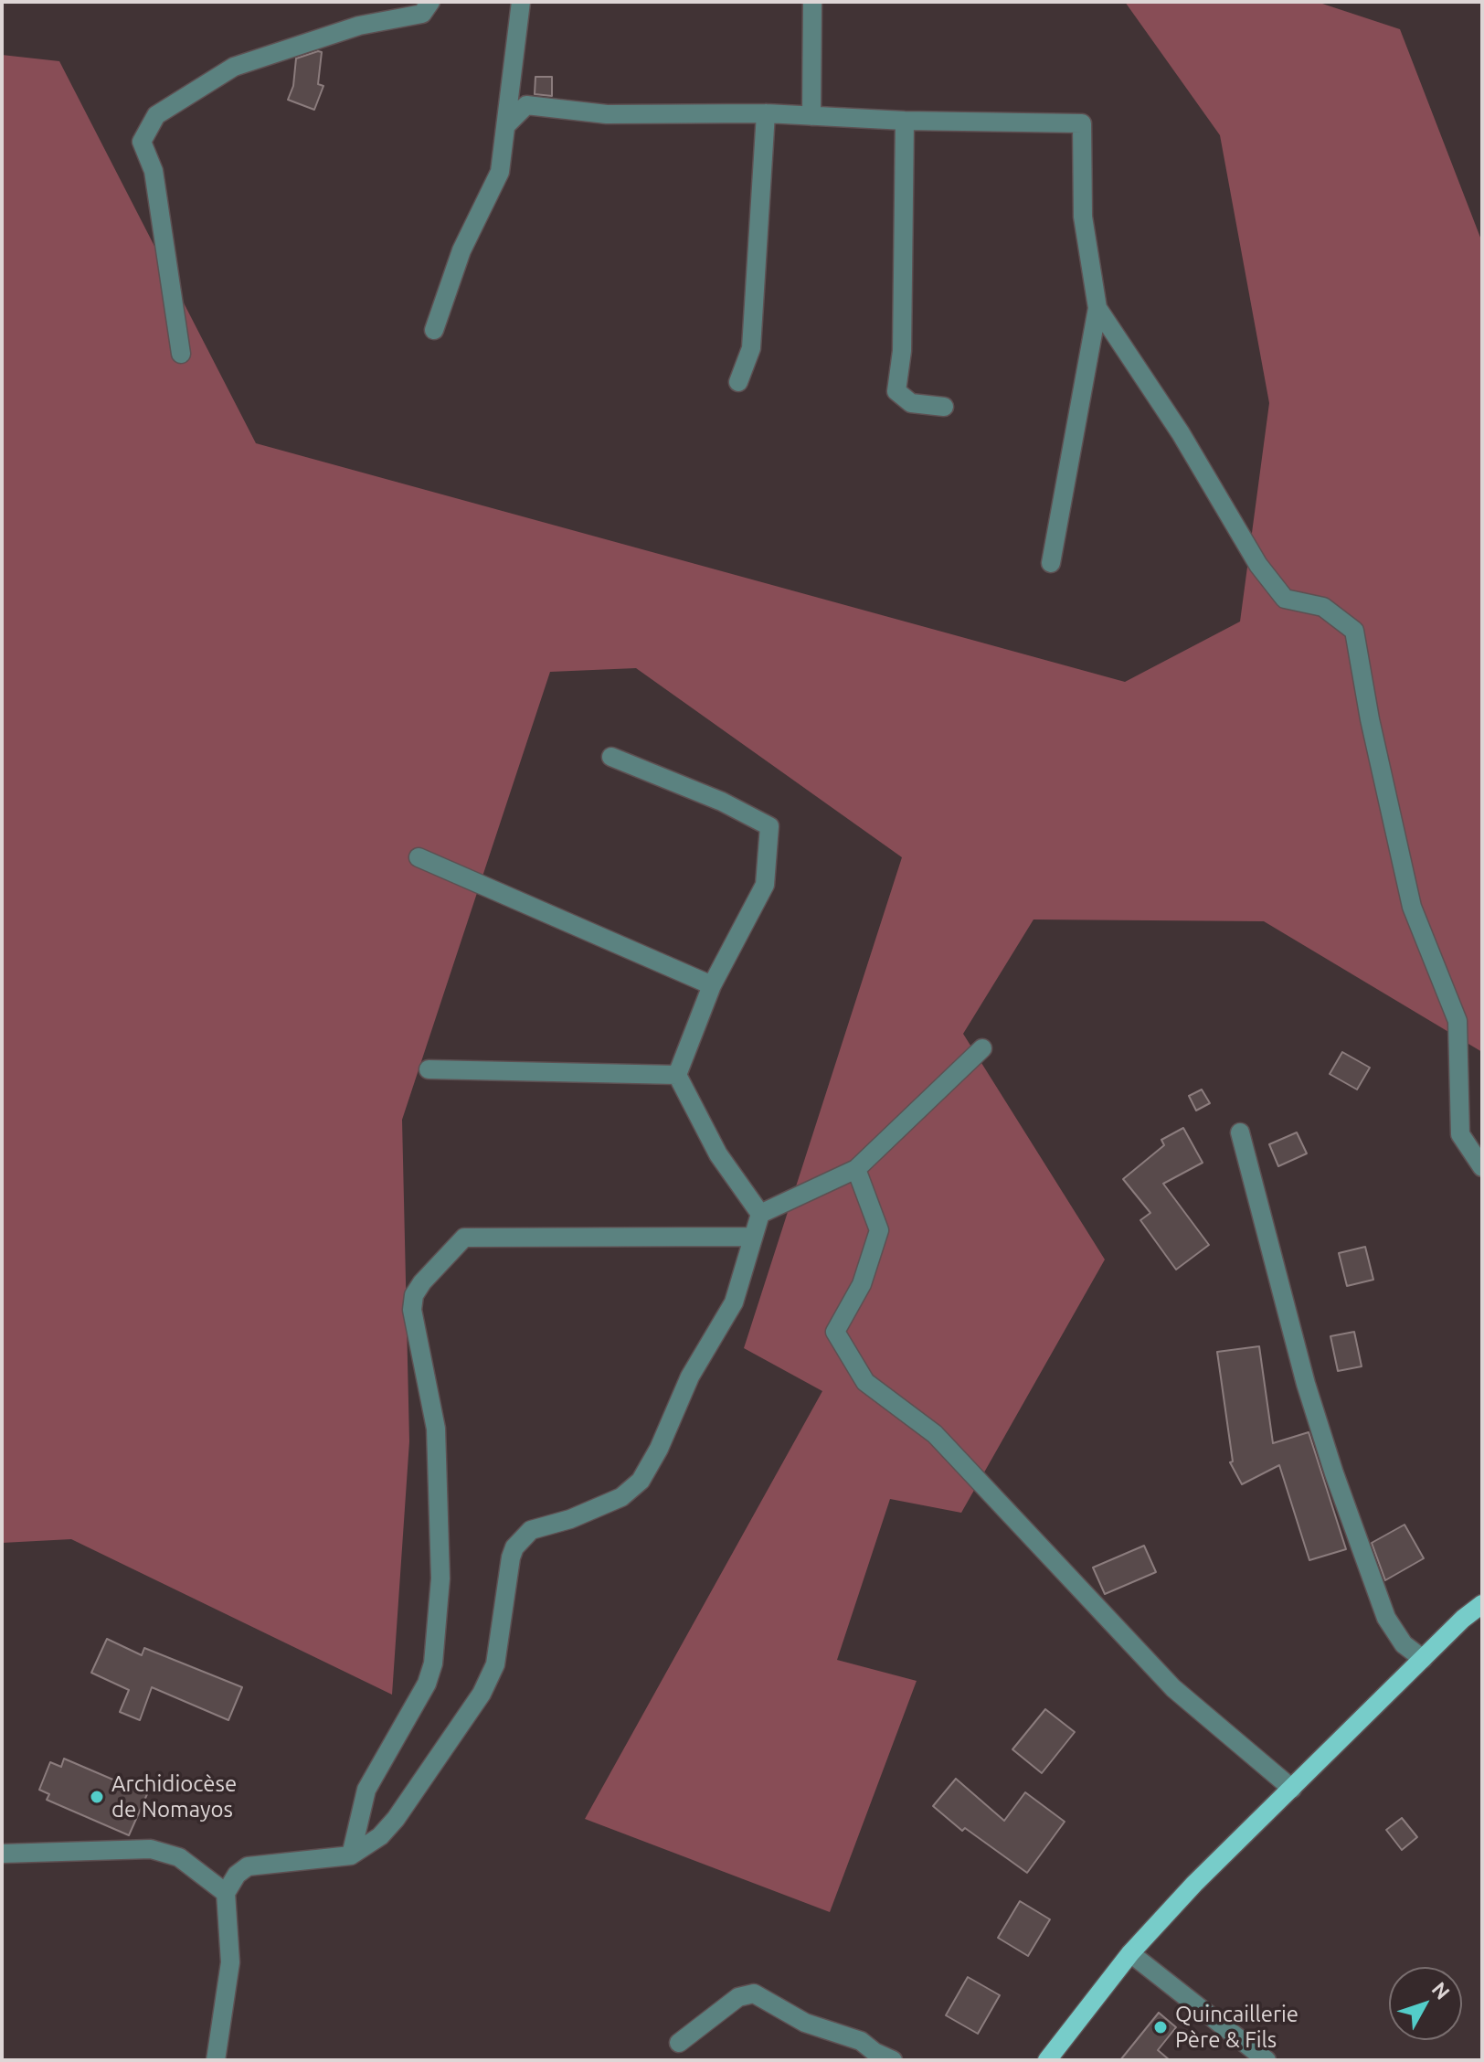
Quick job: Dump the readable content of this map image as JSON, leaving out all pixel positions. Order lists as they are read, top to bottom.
{
  "places": ["Archidiocèse de Nomayos", "Quincaillerie Père & Fils"],
  "north": "top right"
}
